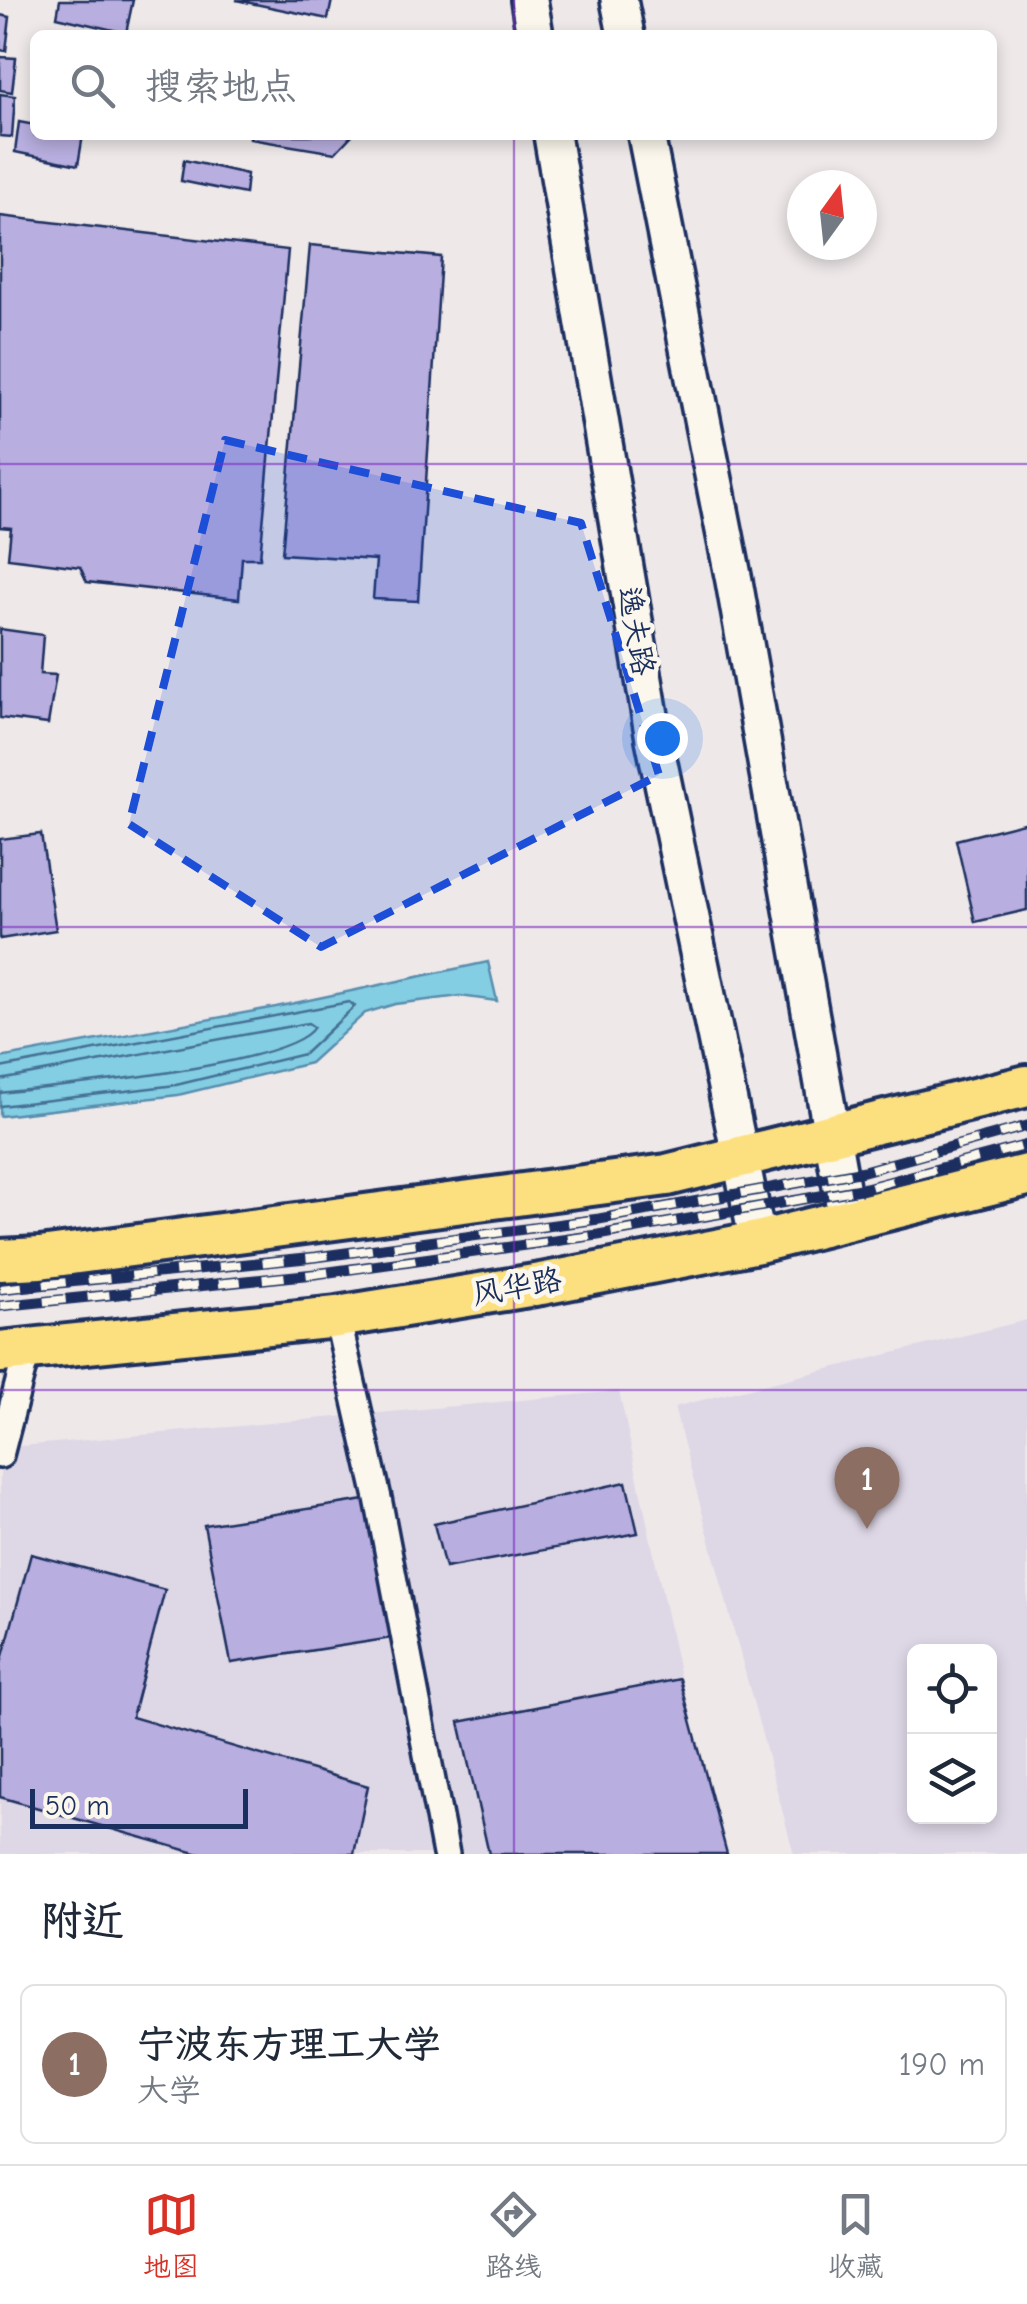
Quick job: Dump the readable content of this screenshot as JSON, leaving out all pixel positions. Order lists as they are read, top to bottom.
{
  "streets": {
    "main road": ["逸夫路", "风华路"]
  },
  "crossings": [
    ["逸夫路", "风华路"]
  ],
  "scale_bar": "50 m",
  "north": "top",
  "page": {
    "search": "搜索地点",
    "pins": "1",
    "scale": "50 m",
    "heading": "附近",
    "list": [
      {
        "mark": "1",
        "name": "宁波东方理工大学",
        "note": "大学",
        "value": "190 m"
      }
    ],
    "nav": ["地图", "路线", "收藏"]
  }
}
